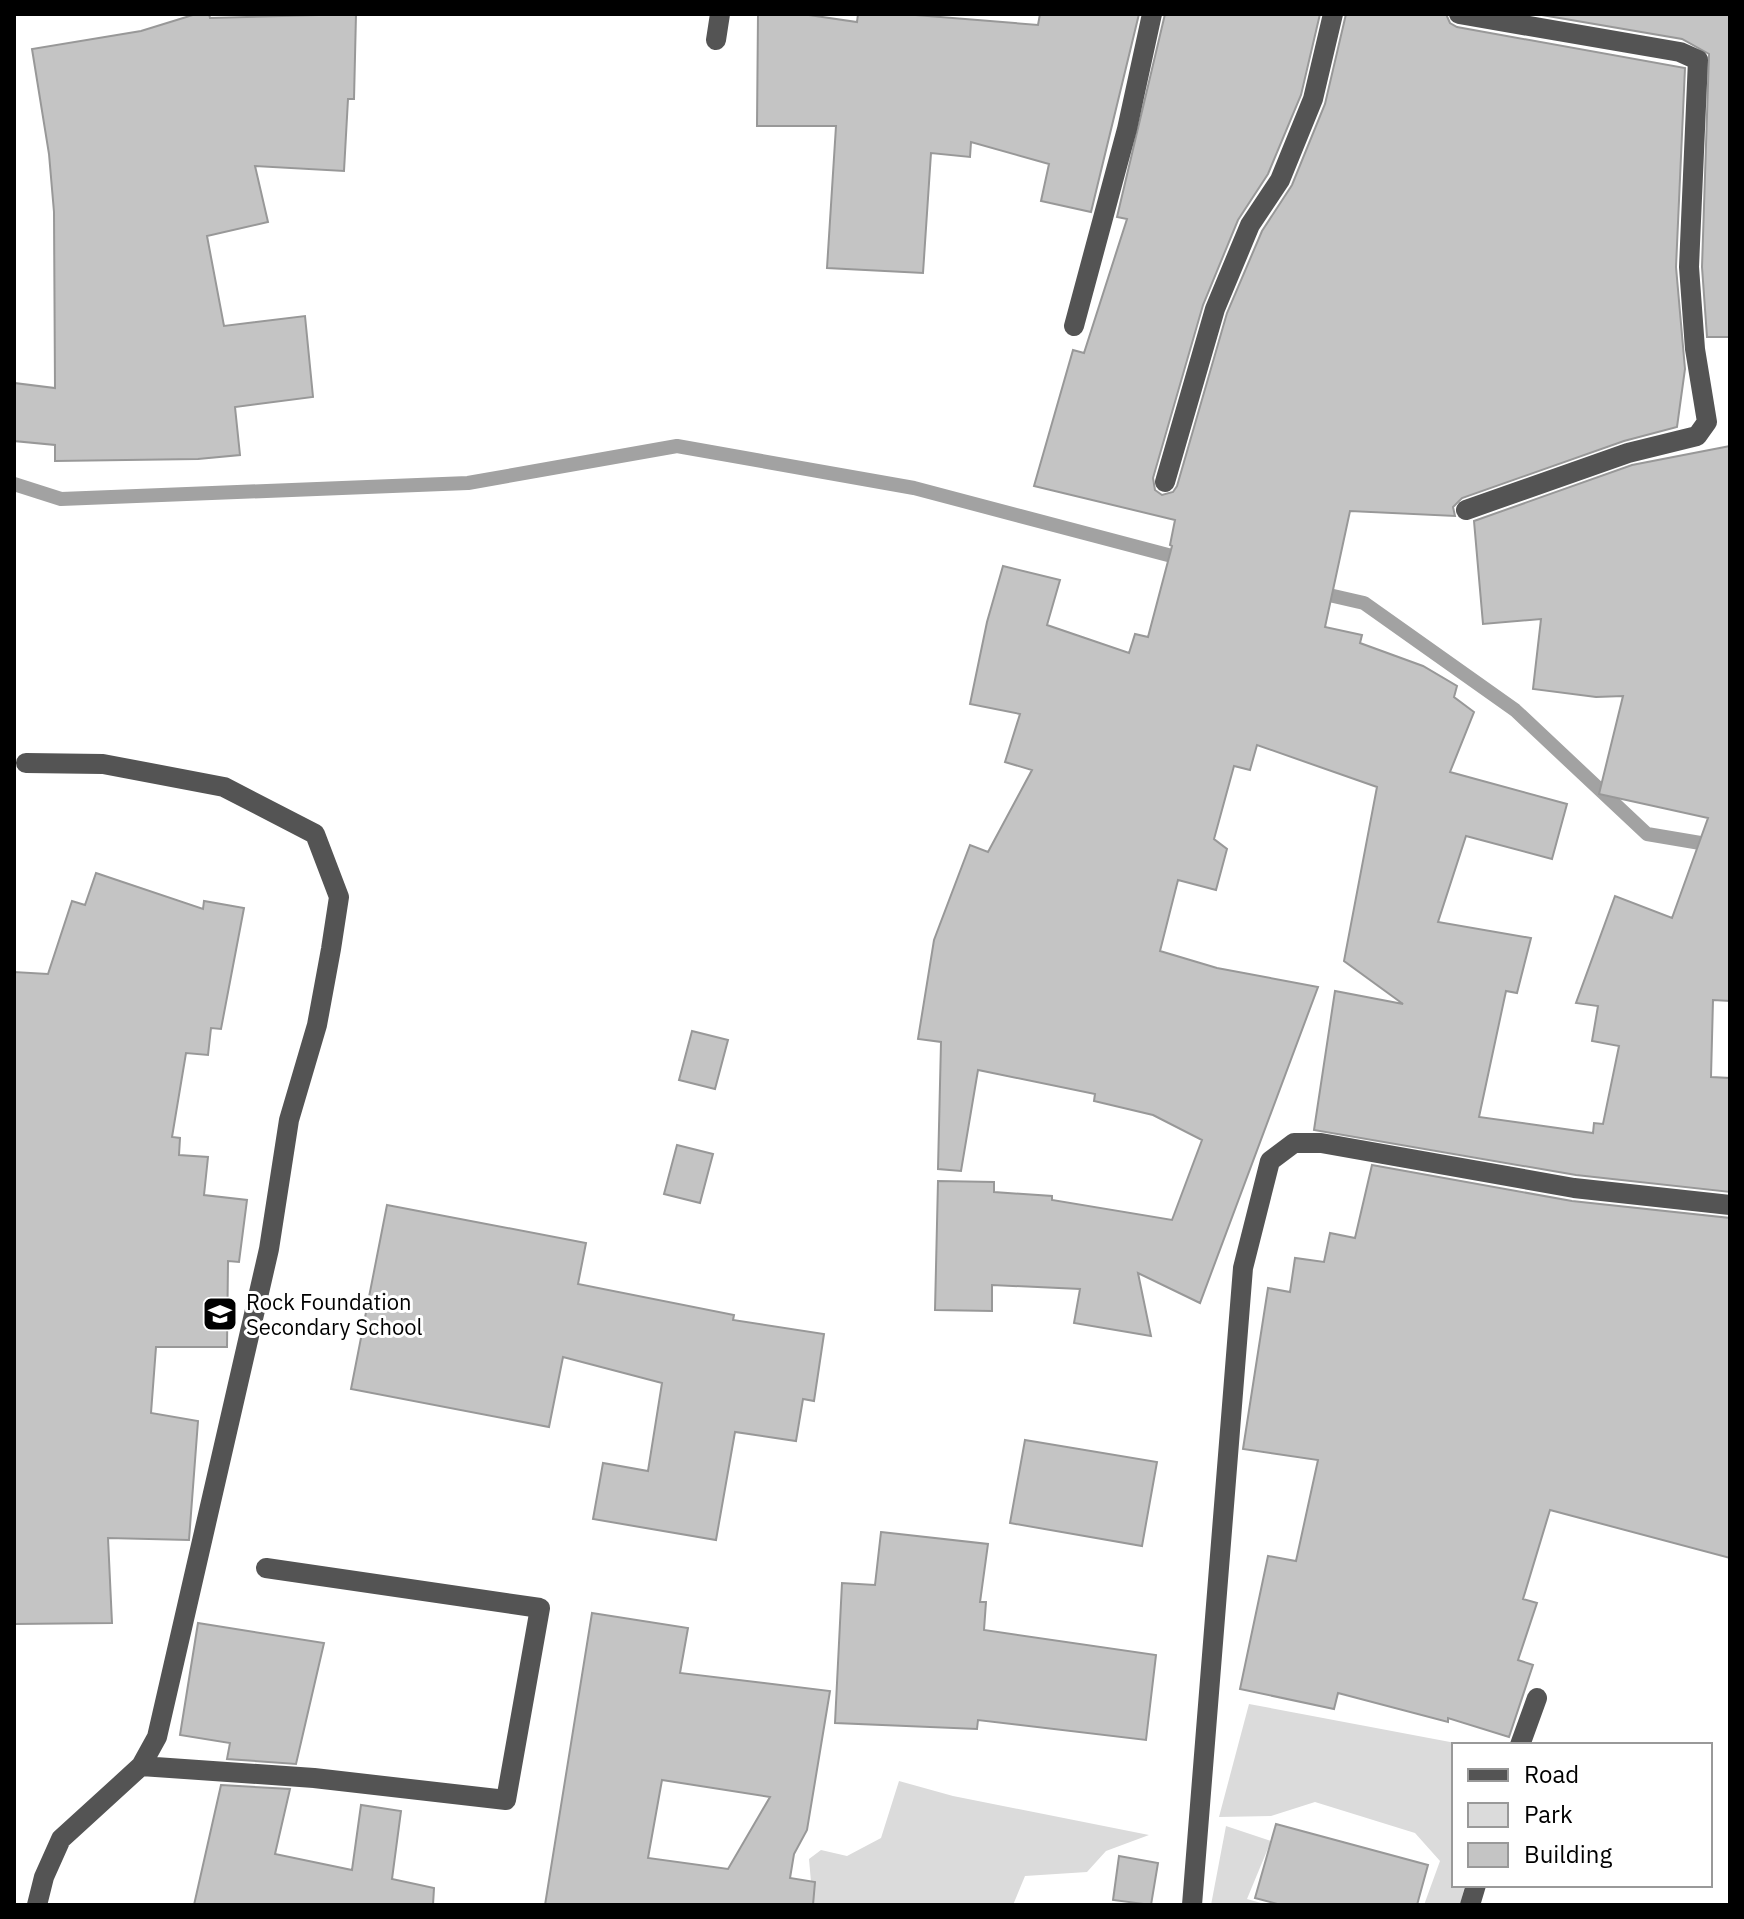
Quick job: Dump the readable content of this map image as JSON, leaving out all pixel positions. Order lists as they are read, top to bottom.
{
  "places": {
    "school or university": ["Rock Foundation Secondary School"]
  },
  "legend": ["Road", "Park", "Building"]
}
